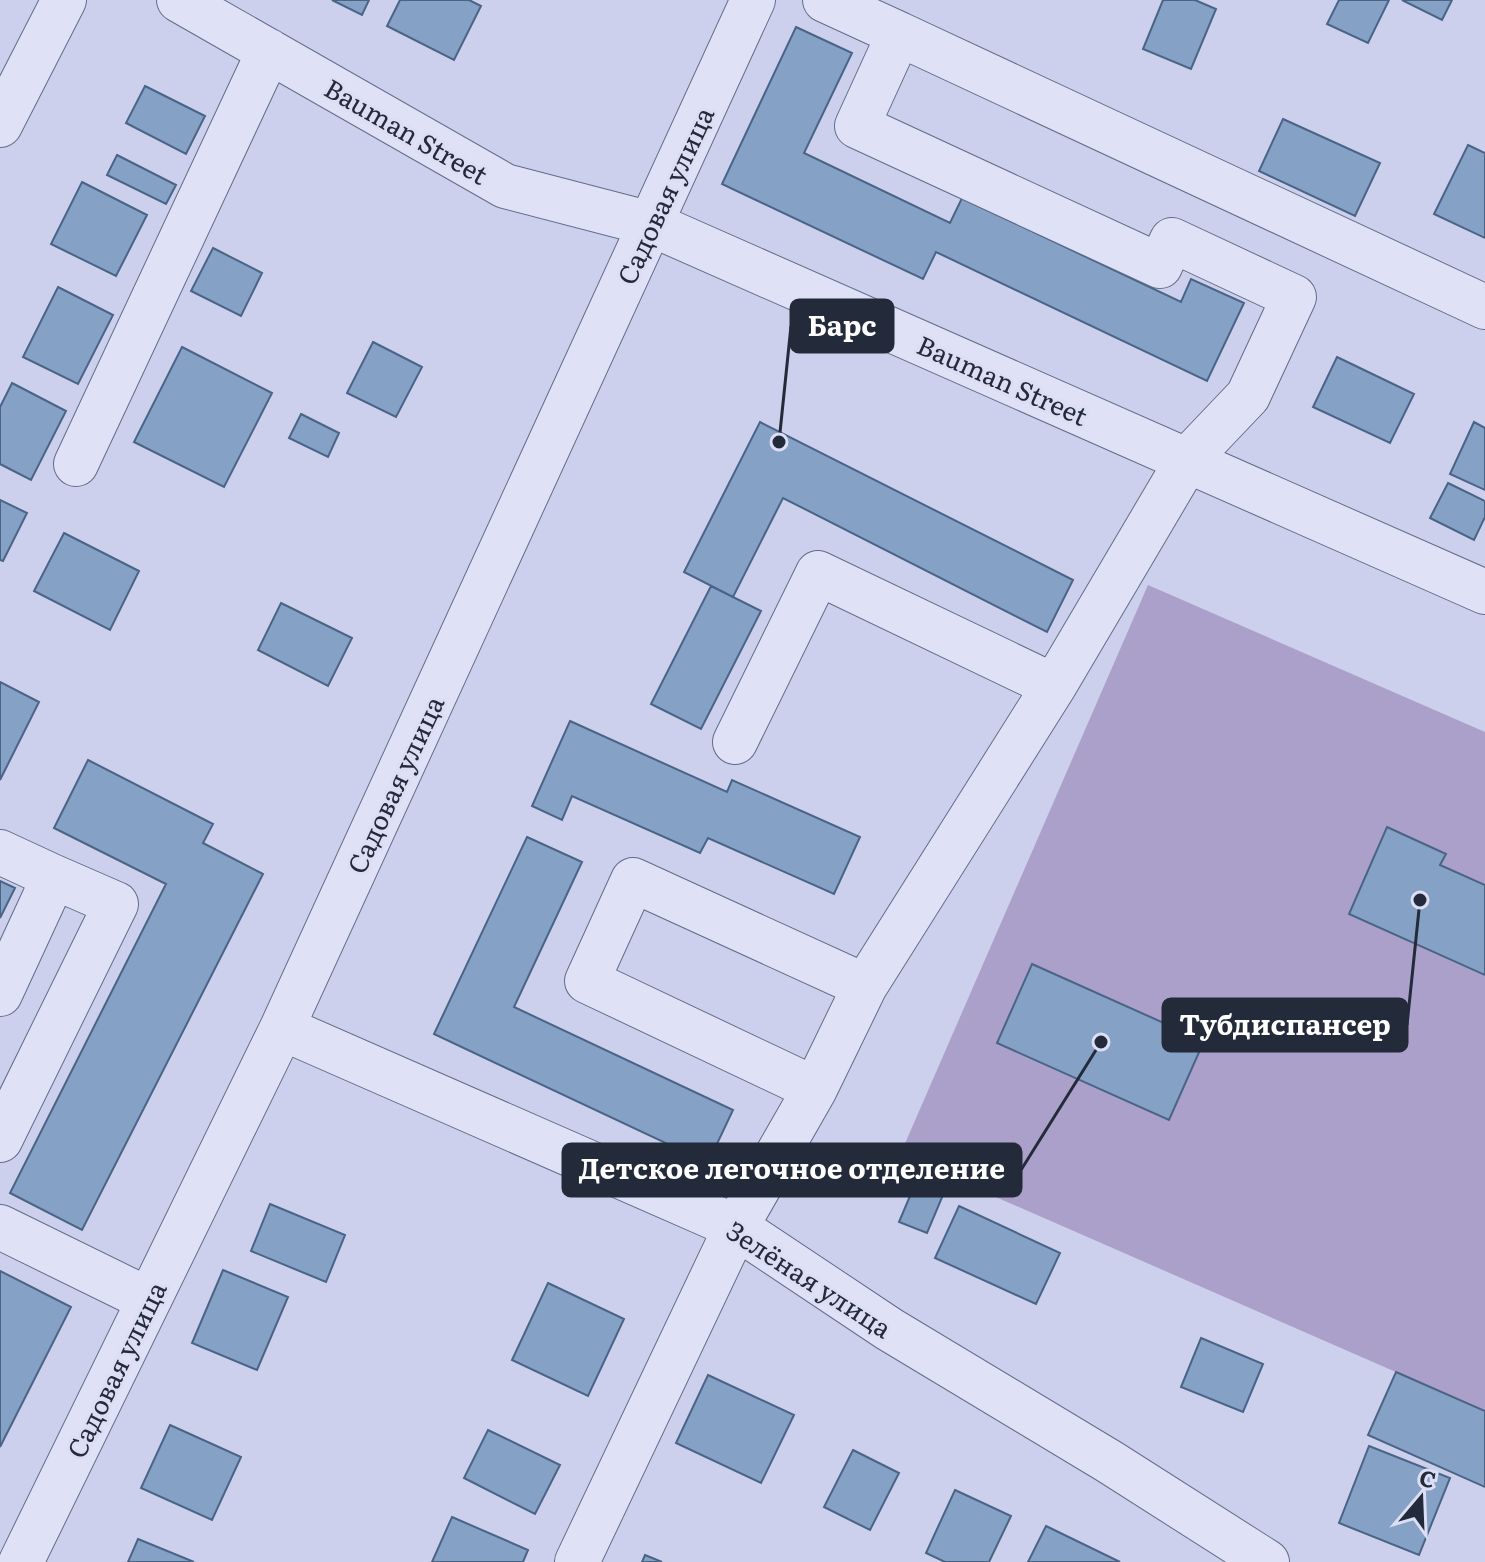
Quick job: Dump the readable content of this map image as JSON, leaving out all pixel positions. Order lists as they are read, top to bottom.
{
  "streets": {
    "street": ["Bauman Street", "Садовая улица", "Зелёная улица"]
  },
  "crossings": [
    ["Bauman Street", "Садовая улица"],
    ["Садовая улица", "Зелёная улица"]
  ],
  "places": ["Барс", "Тубдиспансер", "Детское легочное отделение"],
  "north": "top"
}
